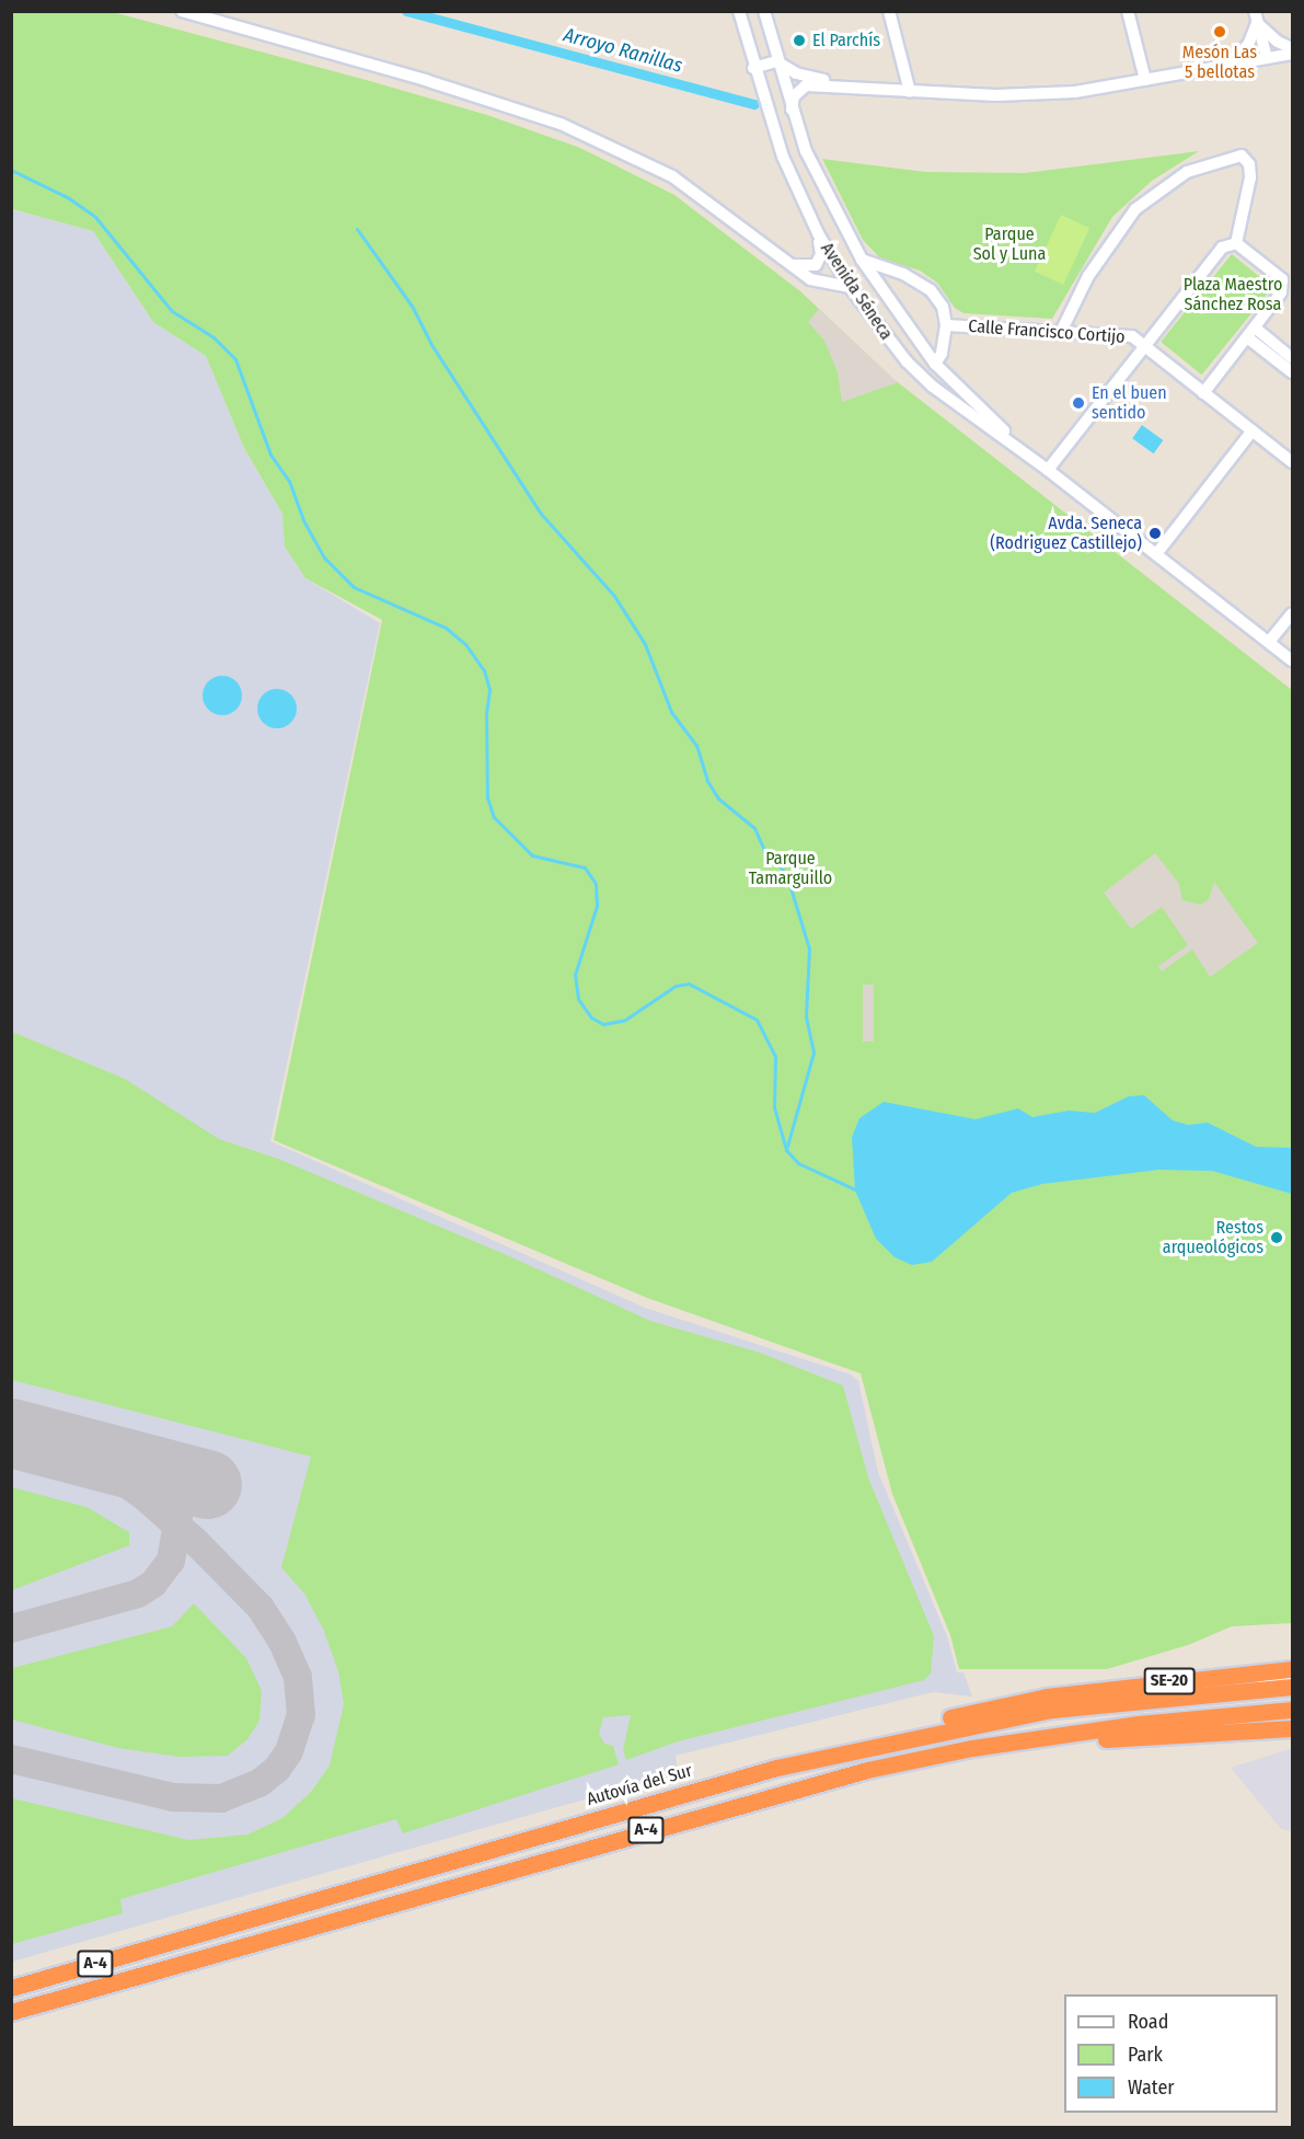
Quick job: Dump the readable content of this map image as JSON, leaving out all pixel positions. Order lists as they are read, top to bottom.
{
  "streets": {
    "highway": ["SE-20", "Autovía del Sur", "A-4"],
    "street": ["Avenida Séneca", "Calle Francisco Cortijo"]
  },
  "crossings": [
    ["SE-20", "Autovía del Sur"]
  ],
  "water": ["Arroyo Ranillas"],
  "parks": ["Parque Sol y Luna", "Plaza Maestro Sánchez Rosa", "Parque Tamarguillo"],
  "places": [
    "Mesón Las 5 bellotas",
    "El Parchís",
    "En el buen sentido",
    "Avda. Seneca (Rodriguez Castillejo)",
    "Restos arqueológicos"
  ],
  "legend": ["Road", "Park", "Water"]
}
